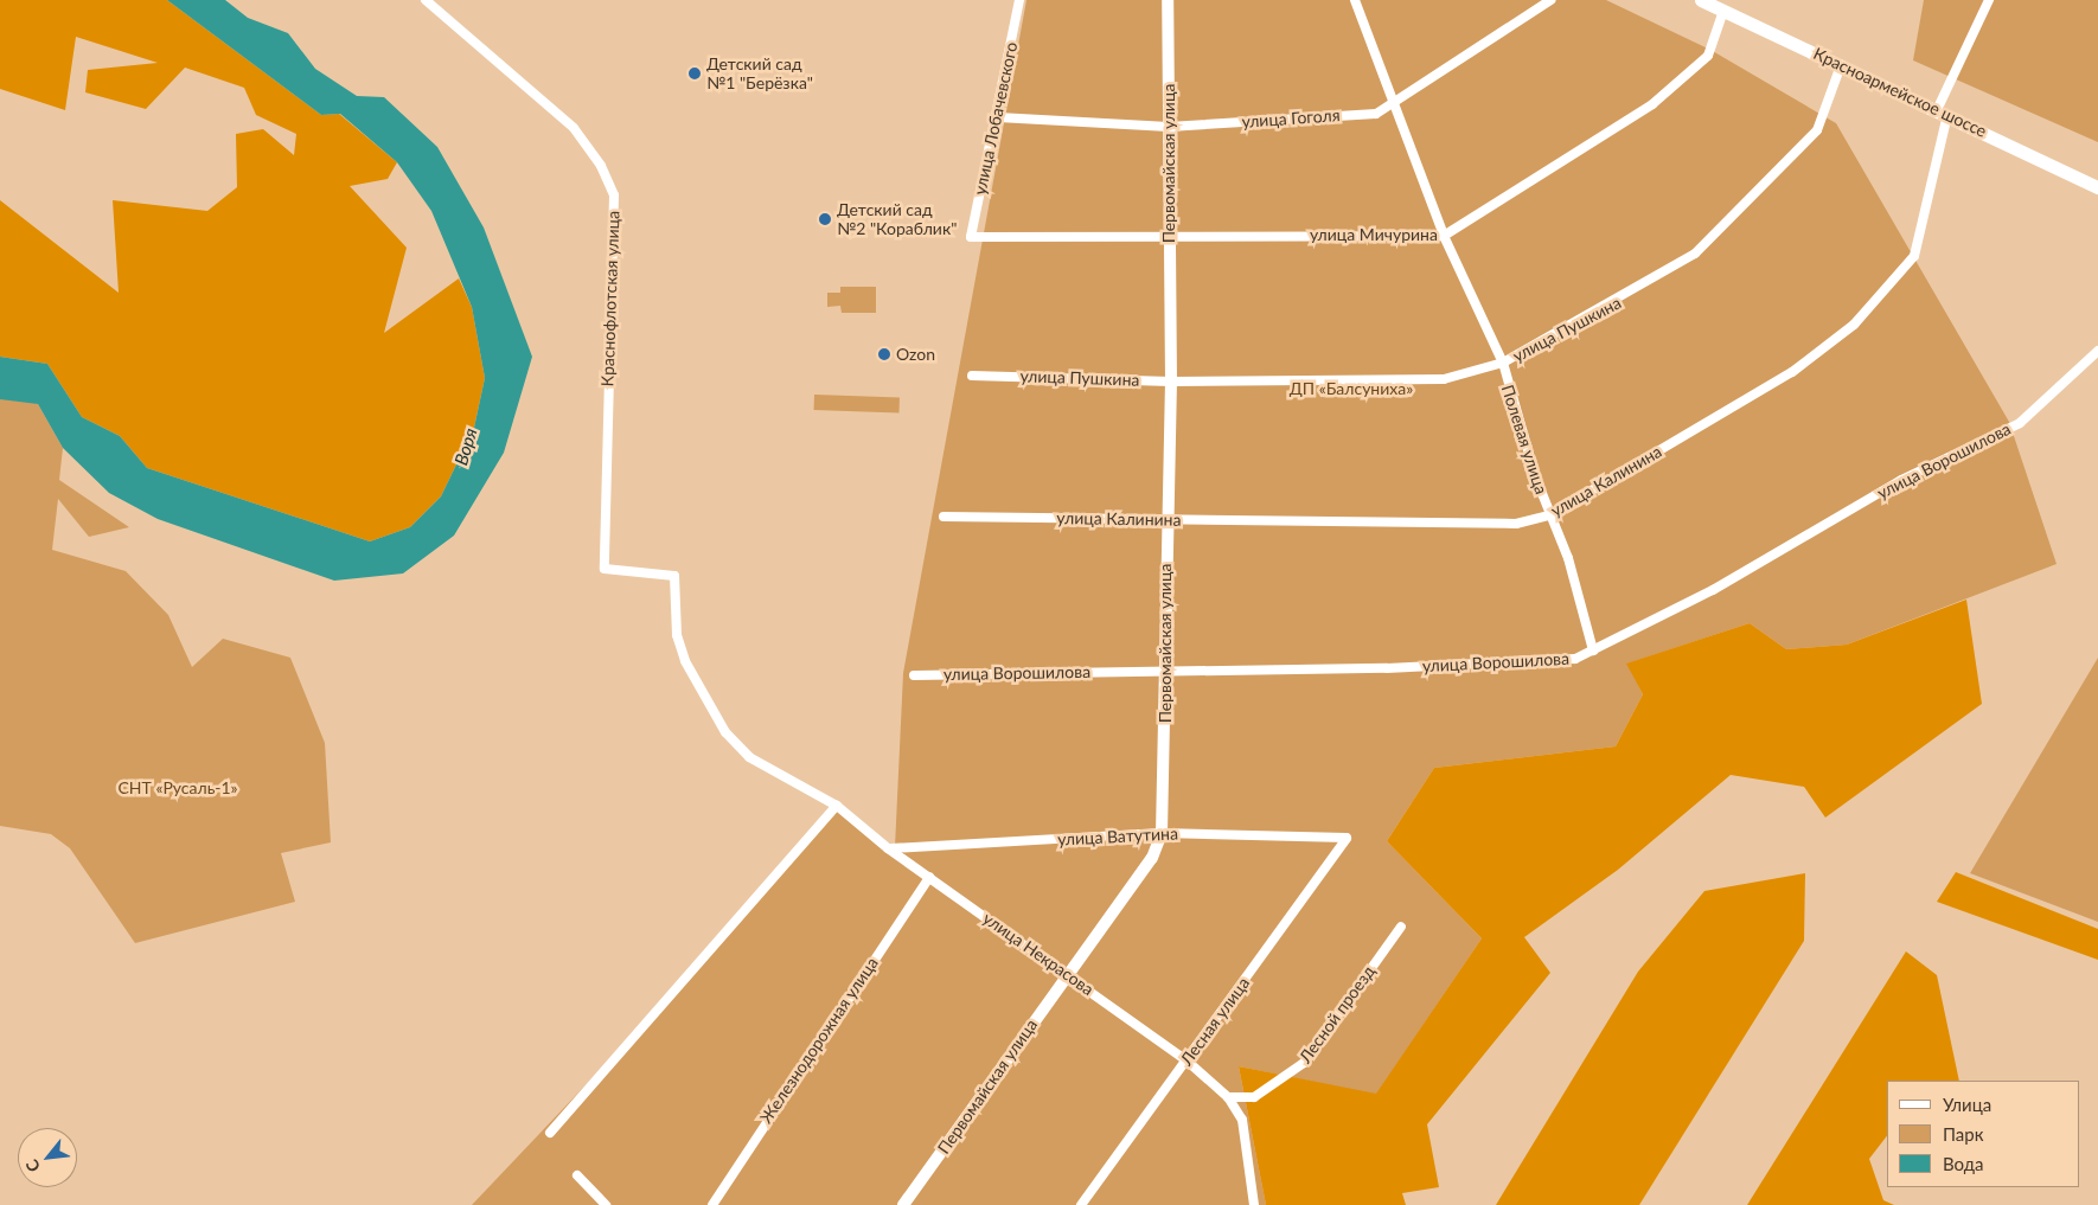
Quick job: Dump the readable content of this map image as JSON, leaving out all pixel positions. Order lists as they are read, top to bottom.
{
  "streets": {
    "main road": ["Красноармейское шоссе"],
    "street": [
      "улица Лобачевского",
      "улица Гоголя",
      "Первомайская улица",
      "улица Мичурина",
      "Краснофлотская улица",
      "улица Пушкина",
      "Полевая улица",
      "улица Ворошилова",
      "улица Калинина",
      "улица Ватутина",
      "улица Некрасова",
      "Лесной проезд",
      "Лесная улица",
      "Железнодорожная улица"
    ]
  },
  "crossings": [
    ["Красноармейское шоссе", "улица Мичурина"],
    ["Красноармейское шоссе", "улица Пушкина"],
    ["Красноармейское шоссе", "улица Калинина"],
    ["улица Лобачевского", "улица Гоголя"],
    ["улица Лобачевского", "улица Мичурина"],
    ["улица Гоголя", "Первомайская улица"],
    ["улица Гоголя", "Полевая улица"],
    ["Первомайская улица", "улица Мичурина"],
    ["Первомайская улица", "улица Пушкина"],
    ["Первомайская улица", "улица Ворошилова"],
    ["Первомайская улица", "улица Калинина"],
    ["Первомайская улица", "улица Ватутина"],
    ["Первомайская улица", "улица Некрасова"],
    ["улица Мичурина", "Полевая улица"],
    ["Краснофлотская улица", "улица Некрасова"],
    ["улица Пушкина", "Полевая улица"],
    ["Полевая улица", "улица Ворошилова"],
    ["Полевая улица", "улица Калинина"],
    ["улица Ватутина", "улица Некрасова"],
    ["улица Ватутина", "Лесная улица"],
    ["улица Некрасова", "Лесной проезд"],
    ["улица Некрасова", "Лесная улица"],
    ["улица Некрасова", "Железнодорожная улица"]
  ],
  "water": ["Воря"],
  "parks": ["ДП «Балсуниха»", "СНТ «Русаль-1»"],
  "places": ["Детский сад №1 \"Берёзка\"", "Детский сад №2 \"Кораблик\"", "Ozon"],
  "legend": ["Улица", "Парк", "Вода"],
  "north": "bottom left"
}
